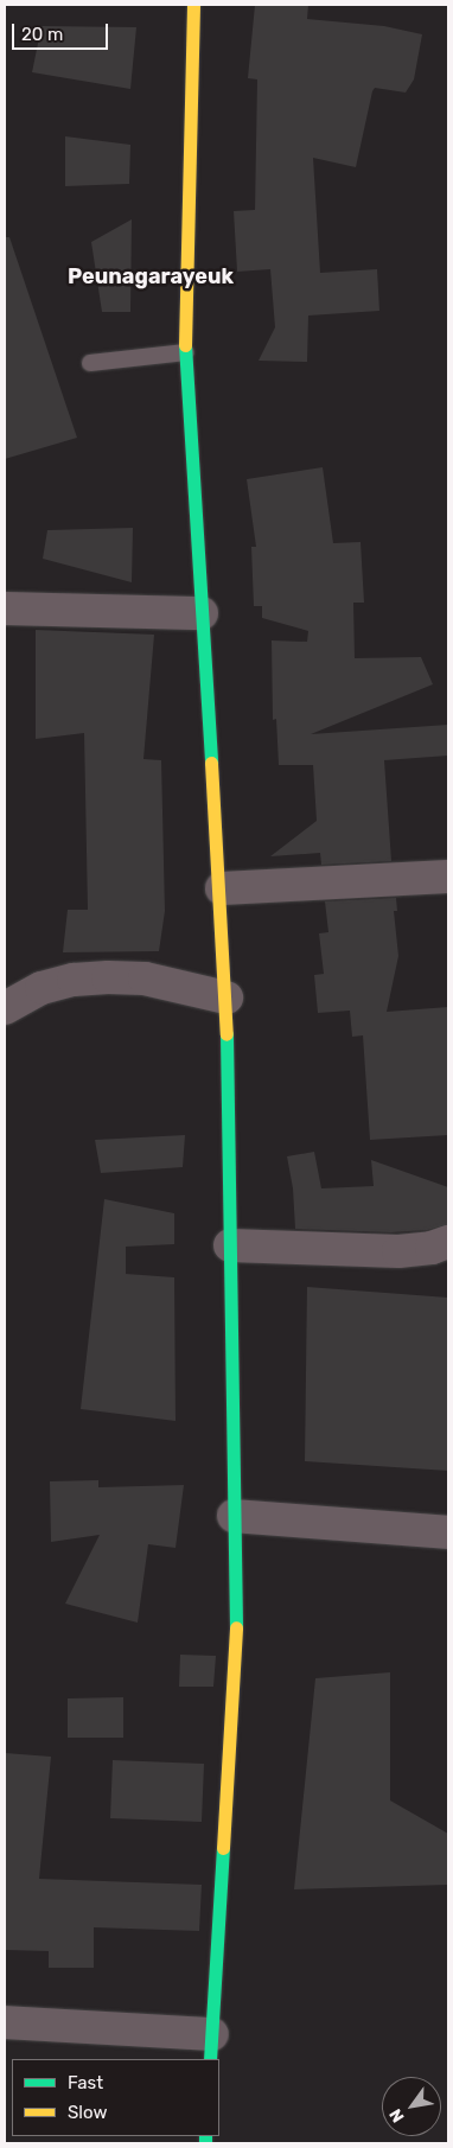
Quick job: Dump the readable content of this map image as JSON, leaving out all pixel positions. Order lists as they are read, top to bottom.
{
  "districts": ["Peunagarayeuk"],
  "legend": ["Fast", "Slow"],
  "scale_bar": "20 m",
  "north": "bottom left"
}
